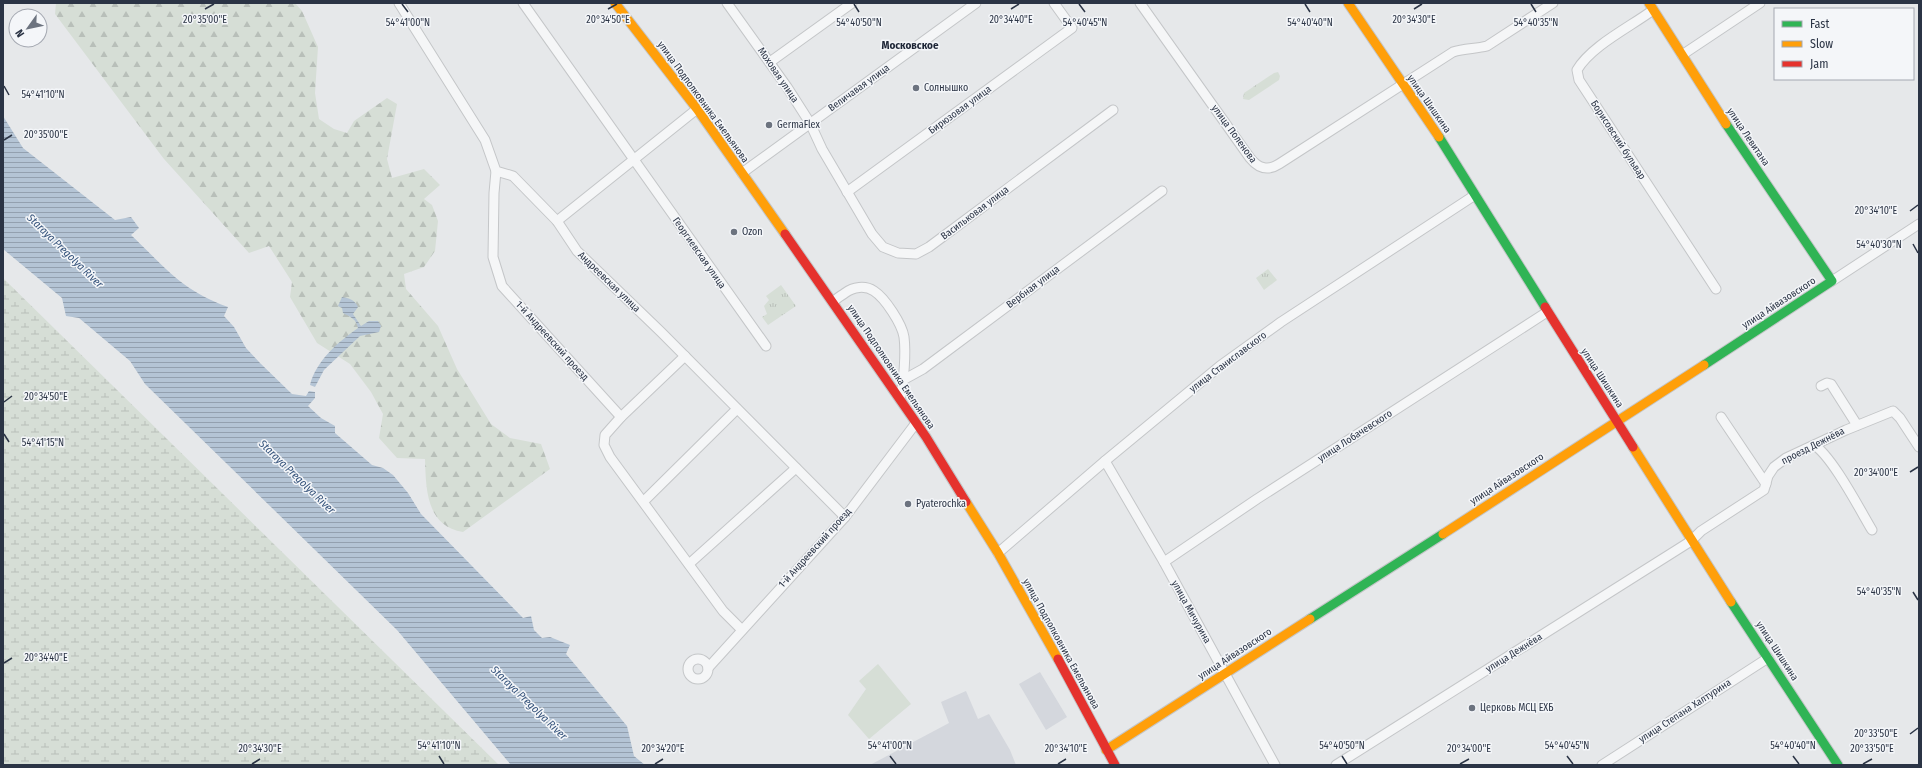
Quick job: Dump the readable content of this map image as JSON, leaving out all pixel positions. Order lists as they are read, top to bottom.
{
  "streets": {
    "street": [
      "Моховая улица",
      "Величавая улица",
      "улица Подполковника Емельянова",
      "улица Шишкина",
      "Бирюзовая улица",
      "улица Поленова",
      "улица Левитана",
      "Борисовский бульвар",
      "Васильковая улица",
      "Георгиевская улица",
      "Андреевская улица",
      "Вербная улица",
      "улица Айвазовского",
      "1-й Андреевский проезд",
      "улица Станиславского",
      "улица Лобачевского",
      "проезд Дежнёва",
      "улица Мичурина",
      "улица Дежнёва",
      "улица Степана Халтурина"
    ]
  },
  "crossings": [
    ["Моховая улица", "Величавая улица"],
    ["Моховая улица", "Бирюзовая улица"],
    ["Моховая улица", "Васильковая улица"],
    ["Величавая улица", "улица Подполковника Емельянова"],
    ["улица Подполковника Емельянова", "улица Айвазовского"],
    ["улица Подполковника Емельянова", "1-й Андреевский проезд"],
    ["улица Подполковника Емельянова", "улица Станиславского"],
    ["улица Шишкина", "улица Поленова"],
    ["улица Шишкина", "улица Айвазовского"],
    ["улица Шишкина", "улица Станиславского"],
    ["улица Шишкина", "улица Лобачевского"],
    ["улица Шишкина", "проезд Дежнёва"],
    ["улица Шишкина", "улица Дежнёва"],
    ["улица Шишкина", "улица Степана Халтурина"],
    ["Бирюзовая улица", "Васильковая улица"],
    ["улица Левитана", "Борисовский бульвар"],
    ["улица Левитана", "улица Айвазовского"],
    ["Андреевская улица", "1-й Андреевский проезд"],
    ["улица Айвазовского", "улица Мичурина"],
    ["улица Станиславского", "улица Мичурина"],
    ["улица Лобачевского", "улица Мичурина"],
    ["проезд Дежнёва", "улица Дежнёва"]
  ],
  "districts": ["Московское"],
  "water": ["Staraya Pregolya River"],
  "places": [
    "Солнышко",
    "GermaFlex",
    "Ozon",
    "Pyaterochka",
    "Церковь МСЦ ЕХБ"
  ],
  "legend": ["Fast", "Slow", "Jam"],
  "north": "bottom left",
  "coordinates": [
    "20°34'40\"E",
    "20°35'00\"E",
    "20°34'50\"E",
    "20°34'30\"E",
    "54°41'00\"N",
    "54°40'50\"N",
    "54°40'45\"N",
    "54°40'40\"N",
    "54°40'35\"N",
    "54°41'10\"N",
    "20°34'10\"E",
    "54°40'30\"N",
    "54°41'15\"N",
    "20°34'00\"E",
    "20°33'50\"E",
    "20°34'20\"E"
  ]
}
